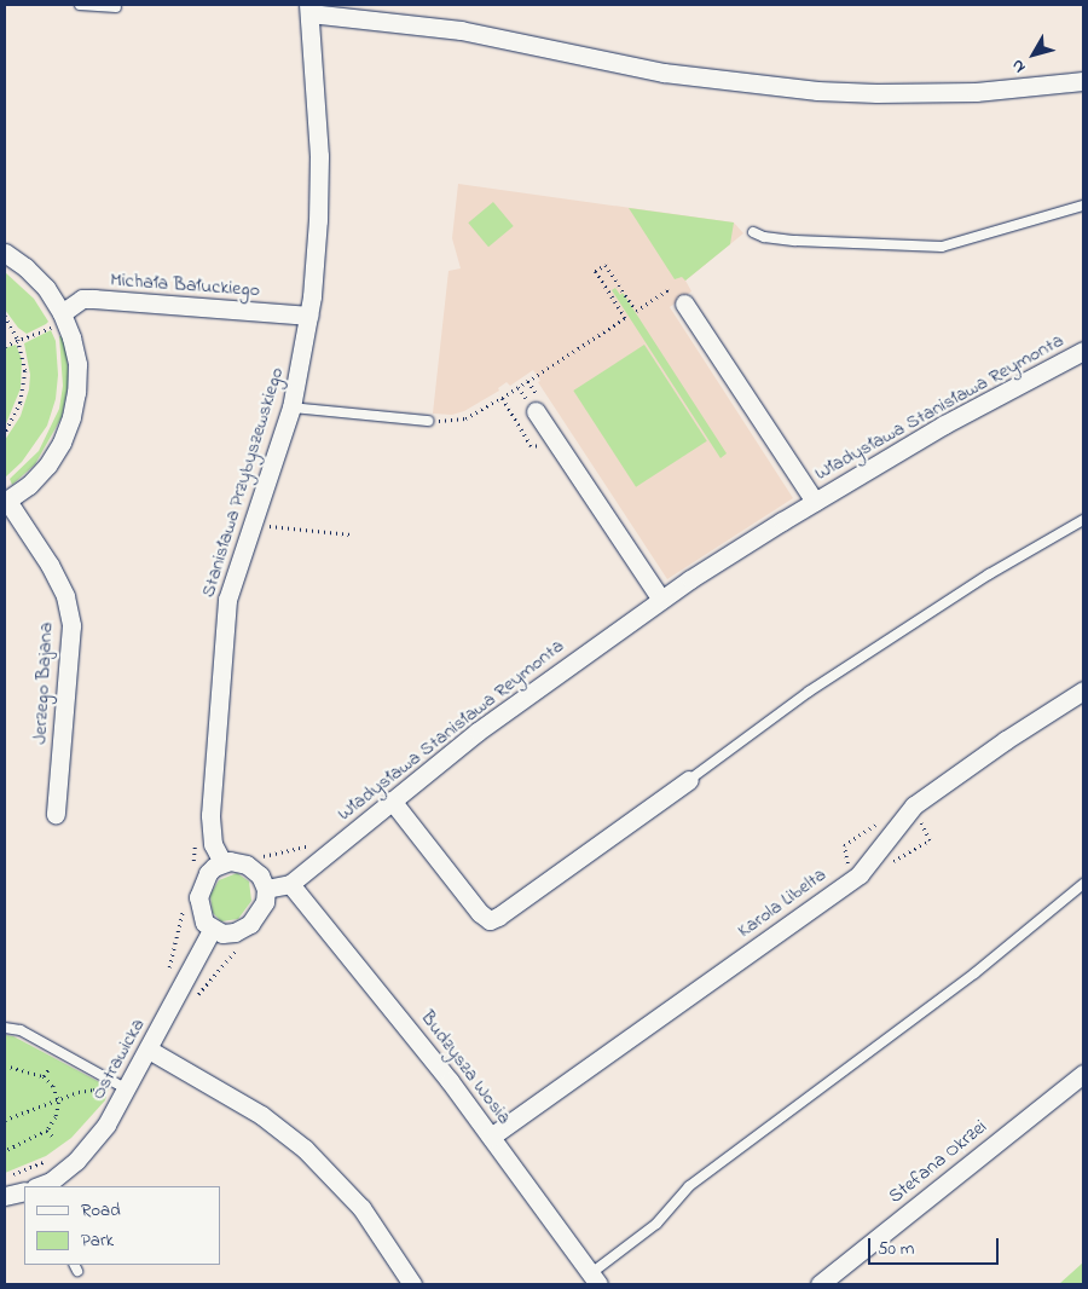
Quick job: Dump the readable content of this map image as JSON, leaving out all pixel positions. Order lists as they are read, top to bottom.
{
  "streets": {
    "street": [
      "Michała Bałuckiego",
      "Władysława Stanisława Reymonta",
      "Stanisława Przybyszewskiego",
      "Jerzego Bajana",
      "Karola Libelta",
      "Ostrawicka",
      "Budzysza Wosia",
      "Stefana Okrzei"
    ]
  },
  "crossings": [
    ["Michała Bałuckiego", "Stanisława Przybyszewskiego"],
    ["Władysława Stanisława Reymonta", "Stanisława Przybyszewskiego"],
    ["Władysława Stanisława Reymonta", "Ostrawicka"],
    ["Władysława Stanisława Reymonta", "Budzysza Wosia"],
    ["Stanisława Przybyszewskiego", "Ostrawicka"],
    ["Karola Libelta", "Budzysza Wosia"]
  ],
  "legend": ["Road", "Park"],
  "scale_bar": "50 m",
  "north": "bottom left"
}
